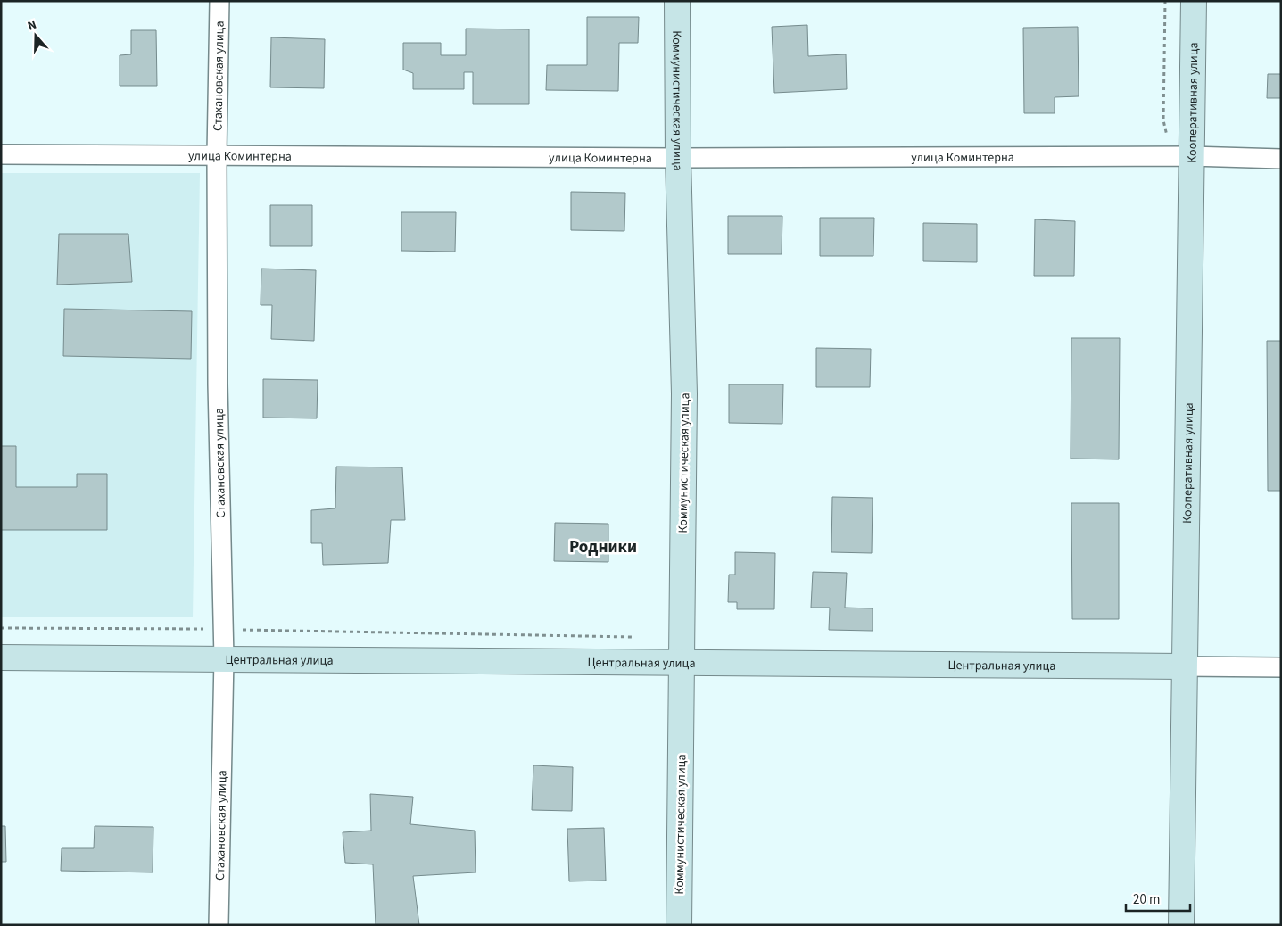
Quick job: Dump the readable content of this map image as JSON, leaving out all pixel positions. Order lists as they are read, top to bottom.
{
  "streets": {
    "street": [
      "Стахановская улица",
      "Коммунистическая улица",
      "Кооперативная улица",
      "улица Коминтерна",
      "Центральная улица"
    ]
  },
  "crossings": [
    ["Стахановская улица", "улица Коминтерна"],
    ["Стахановская улица", "Центральная улица"],
    ["Коммунистическая улица", "улица Коминтерна"],
    ["Коммунистическая улица", "Центральная улица"],
    ["Кооперативная улица", "улица Коминтерна"],
    ["Кооперативная улица", "Центральная улица"]
  ],
  "districts": ["Родники"],
  "scale_bar": "20 m",
  "north": "top"
}
